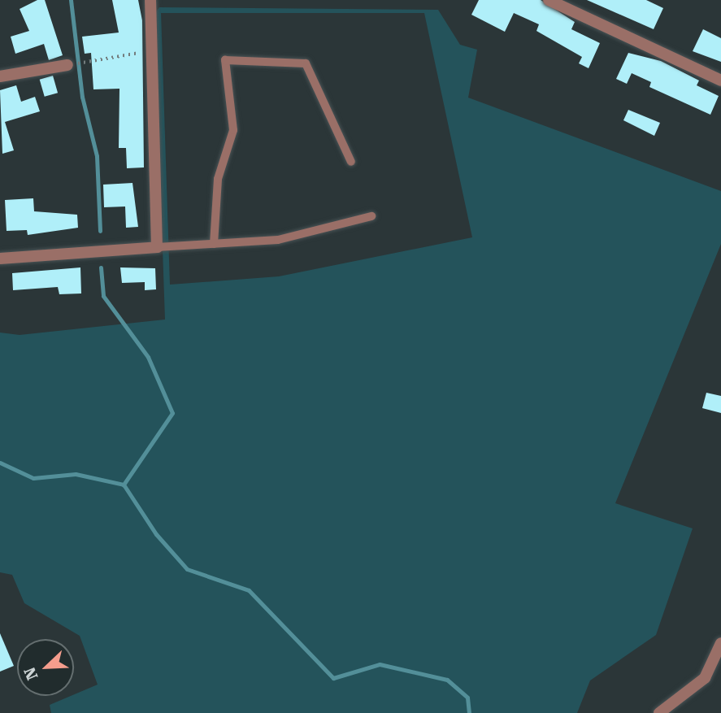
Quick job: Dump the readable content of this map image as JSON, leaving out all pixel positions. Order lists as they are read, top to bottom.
{
  "north": "bottom left"
}
